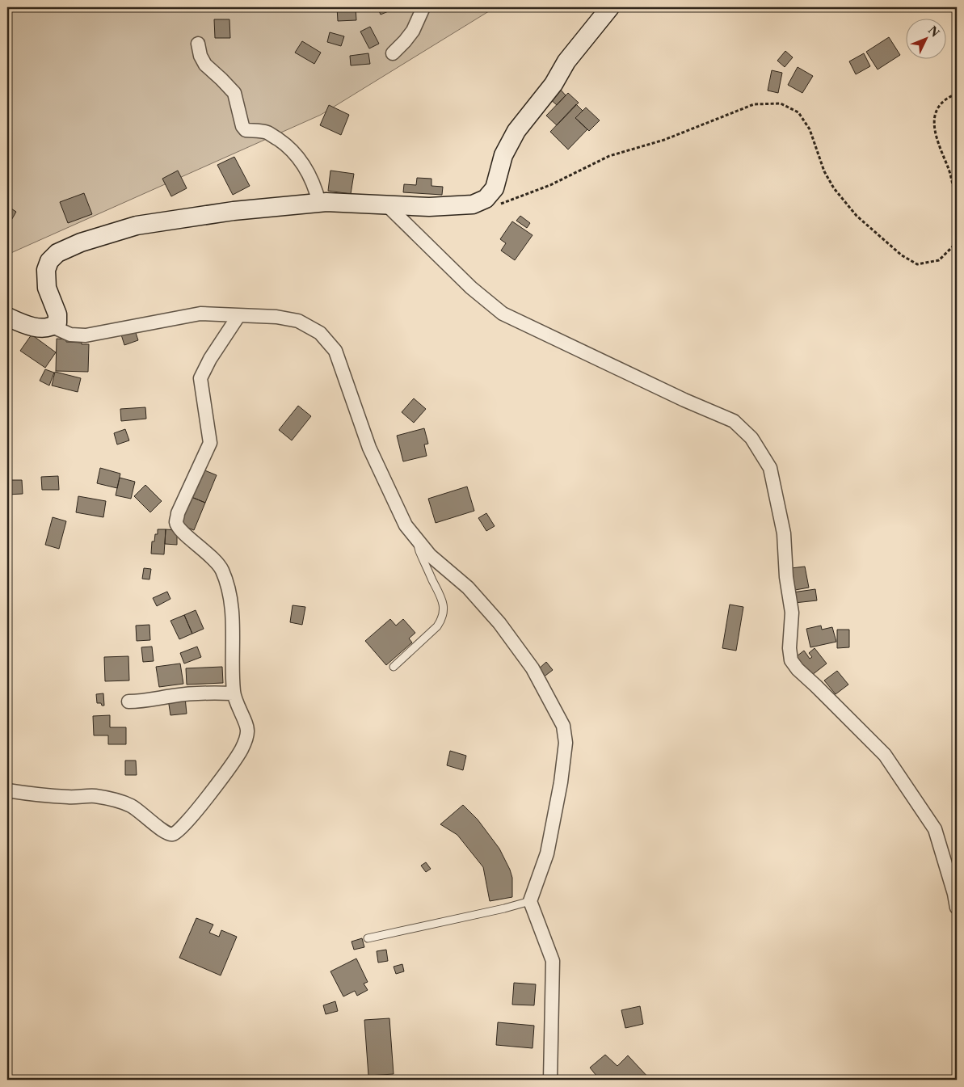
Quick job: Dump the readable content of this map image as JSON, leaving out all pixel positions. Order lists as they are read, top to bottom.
{
  "north": "top right"
}
